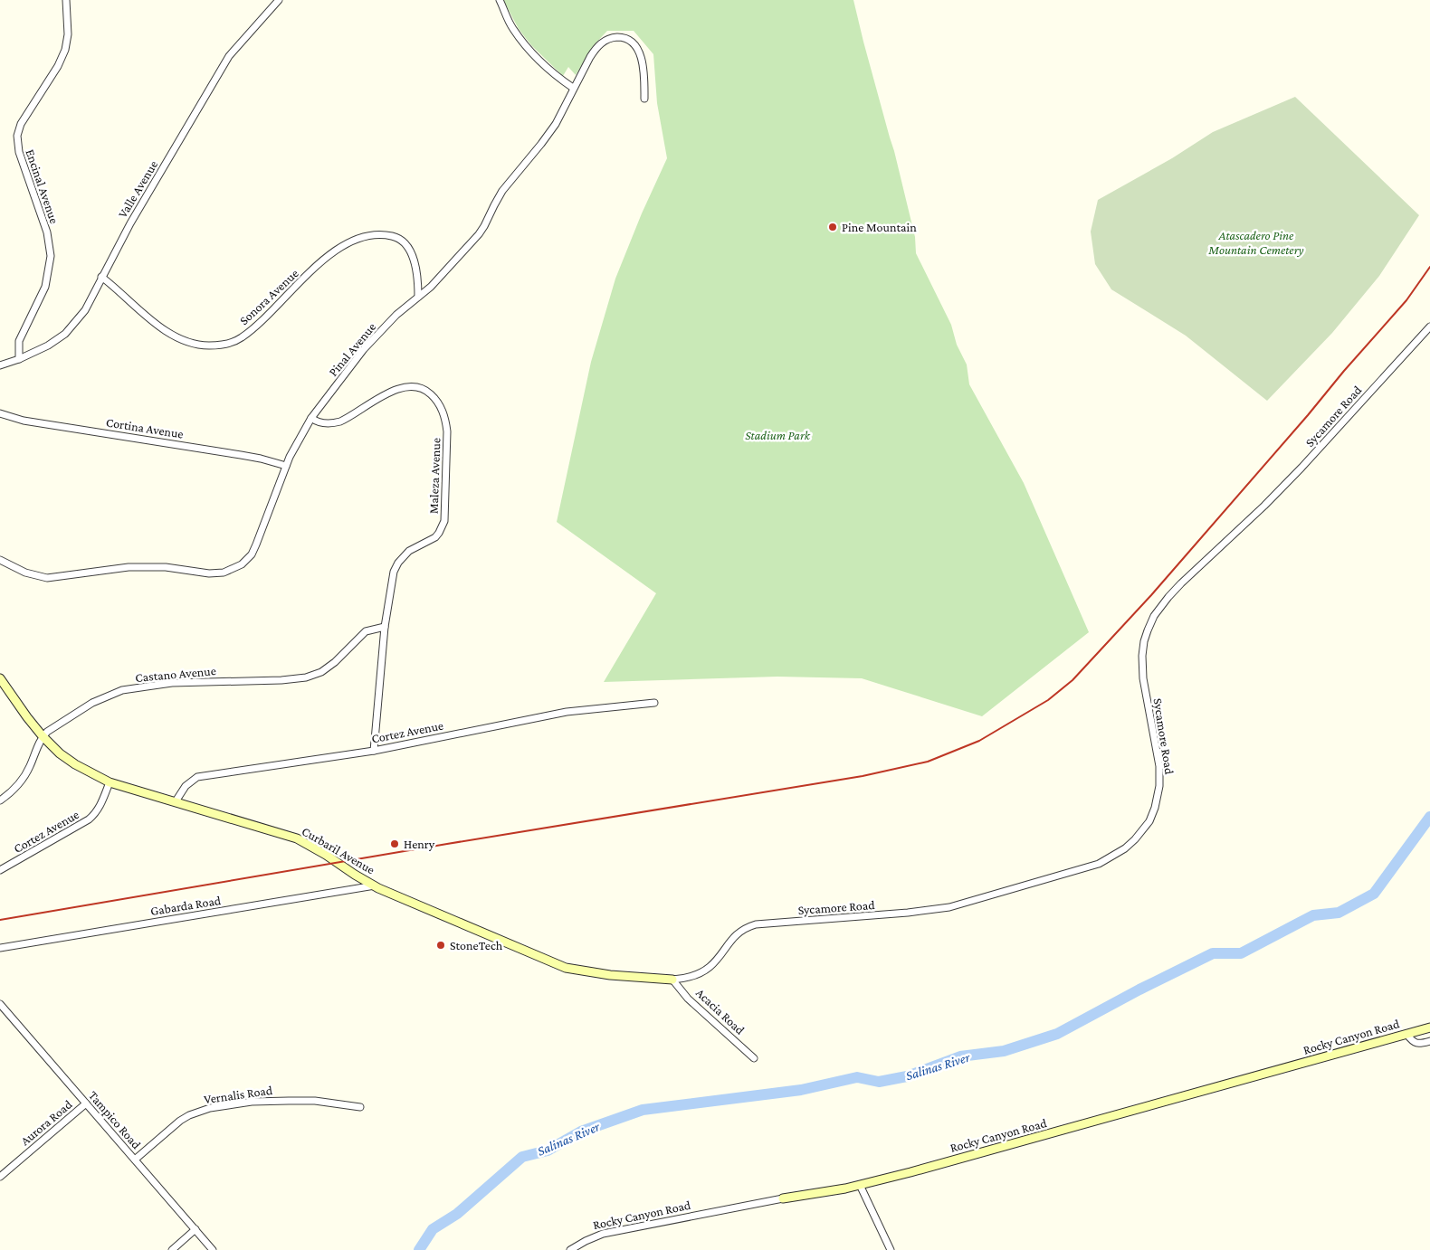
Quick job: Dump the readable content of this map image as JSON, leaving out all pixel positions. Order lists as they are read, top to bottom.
{
  "streets": {
    "street": [
      "Encinal Avenue",
      "Valle Avenue",
      "Sonora Avenue",
      "Pinal Avenue",
      "Sycamore Road",
      "Cortina Avenue",
      "Maleza Avenue",
      "Castano Avenue",
      "Cortez Avenue",
      "Curbaril Avenue",
      "Gabarda Road",
      "Acacia Road",
      "Rocky Canyon Road",
      "Vernalis Road",
      "Tampico Road",
      "Aurora Road"
    ]
  },
  "crossings": [
    ["Encinal Avenue", "Valle Avenue"],
    ["Valle Avenue", "Sonora Avenue"],
    ["Sonora Avenue", "Pinal Avenue"],
    ["Pinal Avenue", "Cortina Avenue"],
    ["Pinal Avenue", "Maleza Avenue"],
    ["Sycamore Road", "Curbaril Avenue"],
    ["Sycamore Road", "Acacia Road"],
    ["Maleza Avenue", "Castano Avenue"],
    ["Maleza Avenue", "Cortez Avenue"],
    ["Castano Avenue", "Curbaril Avenue"],
    ["Cortez Avenue", "Curbaril Avenue"],
    ["Curbaril Avenue", "Gabarda Road"],
    ["Curbaril Avenue", "Acacia Road"],
    ["Vernalis Road", "Tampico Road"],
    ["Tampico Road", "Aurora Road"]
  ],
  "water": ["Salinas River"],
  "parks": ["Atascadero Pine Mountain Cemetery", "Stadium Park"],
  "places": ["Pine Mountain", "Henry", "StoneTech"]
}
